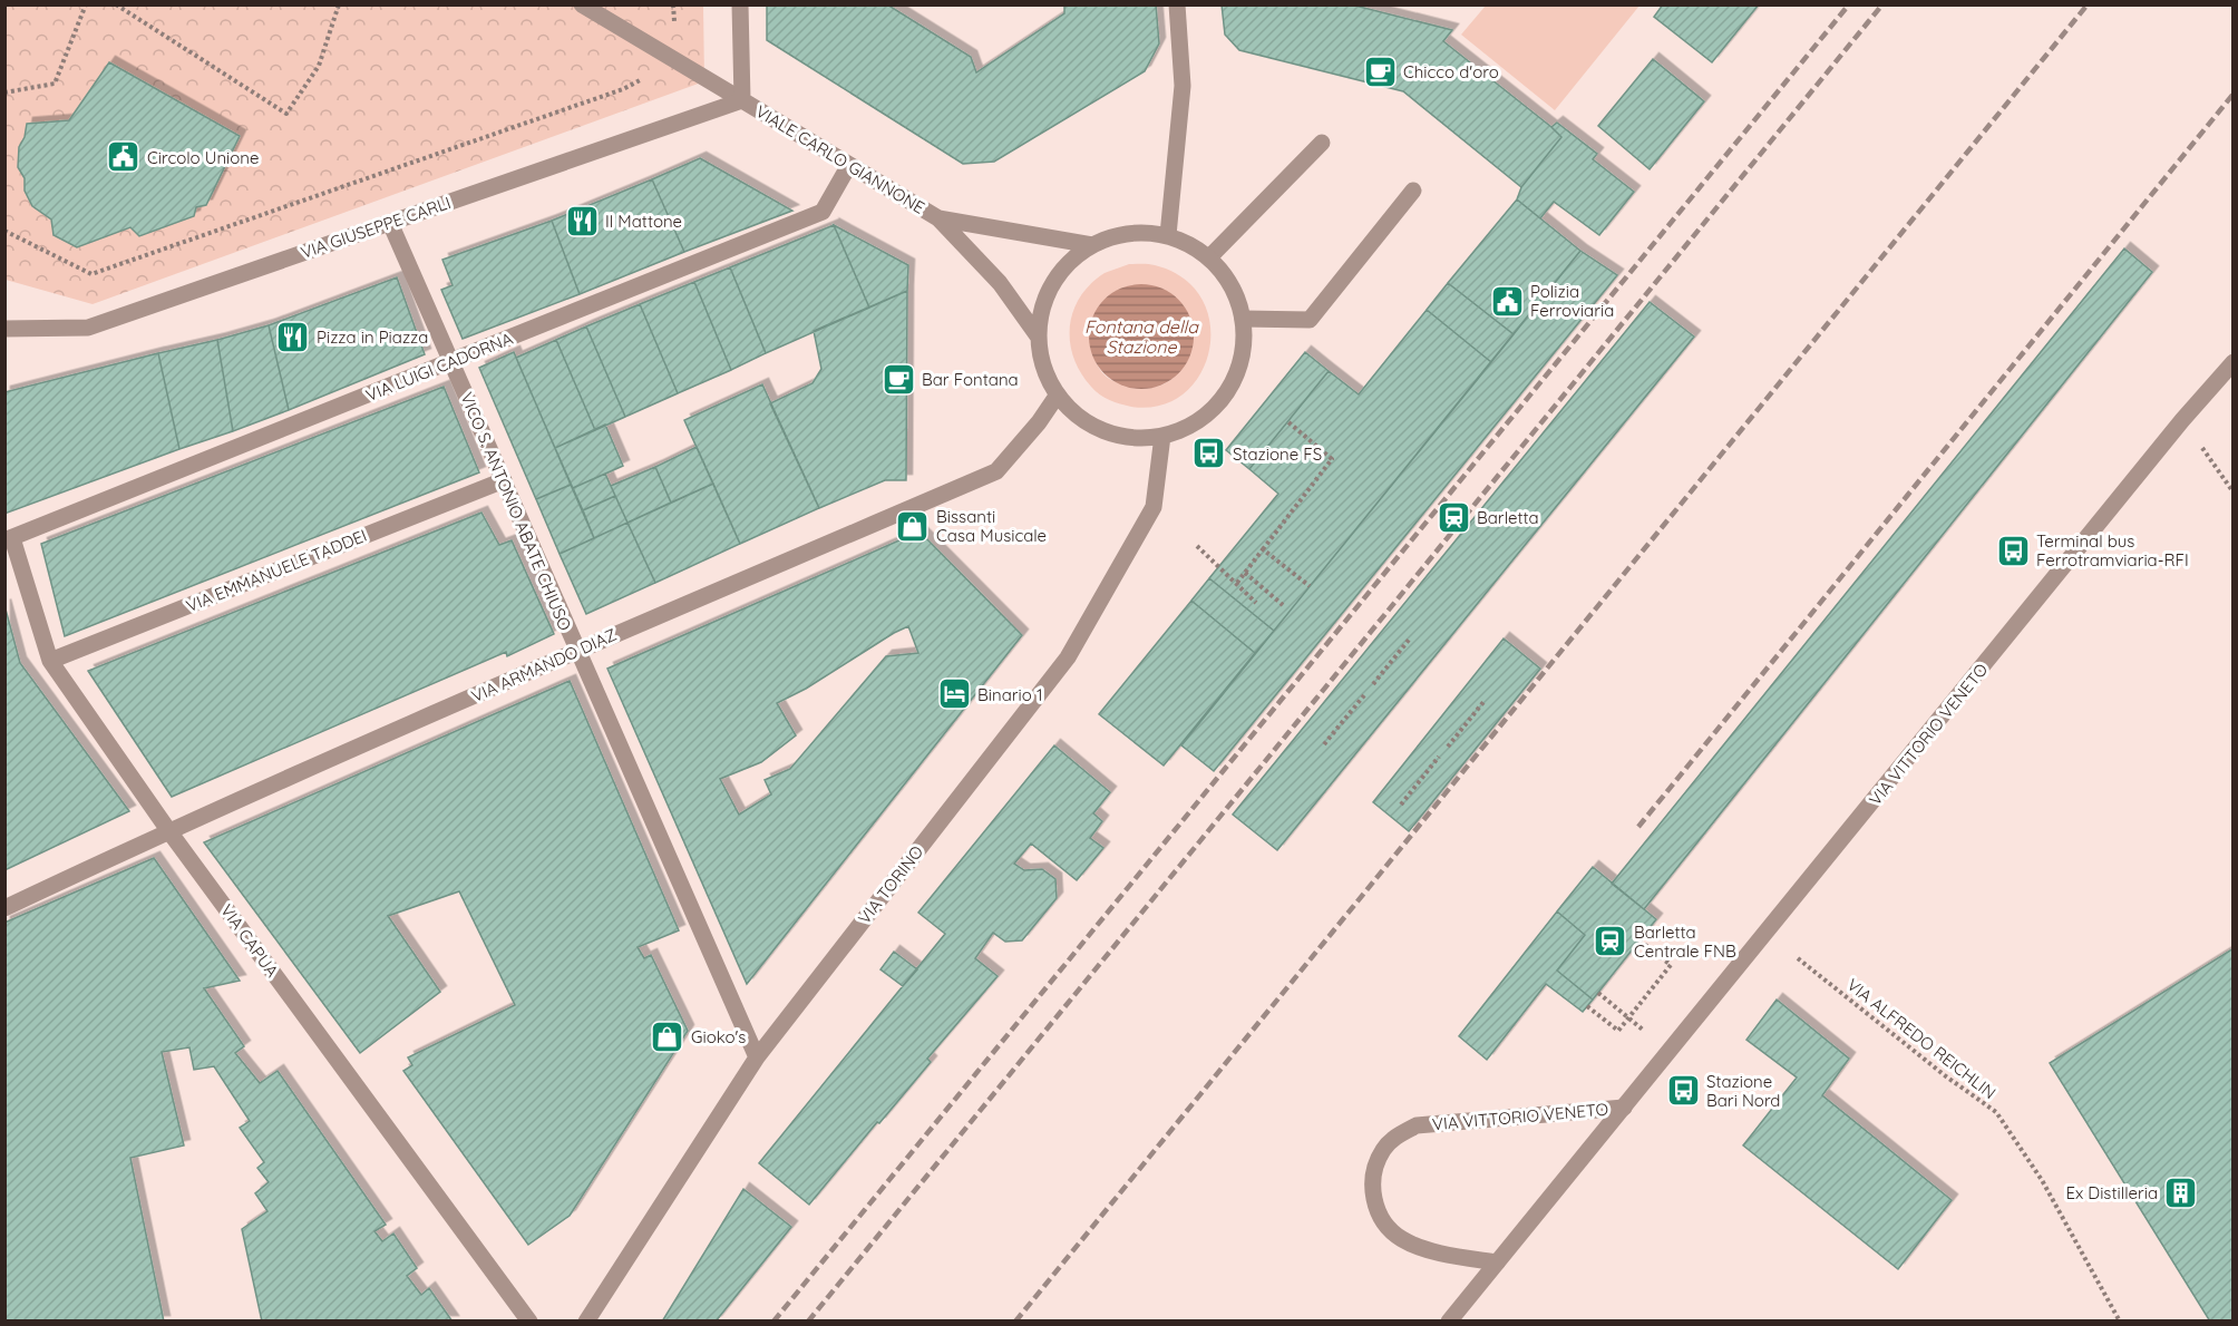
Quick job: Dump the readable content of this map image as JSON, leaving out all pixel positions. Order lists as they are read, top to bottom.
{
  "streets": {
    "street": [
      "VIALE CARLO GIANNONE",
      "VIA GIUSEPPE CARLI",
      "VIA LUIGI CADORNA",
      "VICO S. ANTONIO ABATE CHIUSO",
      "VIA EMMANUELE TADDEI",
      "VIA ARMANDO DIAZ",
      "VIA VITTORIO VENETO",
      "VIA TORINO",
      "VIA CAPUA"
    ],
    "path": ["VIA ALFREDO REICHLIN"]
  },
  "crossings": [
    ["VIALE CARLO GIANNONE", "VIA GIUSEPPE CARLI"],
    ["VIALE CARLO GIANNONE", "VIA LUIGI CADORNA"],
    ["VIA GIUSEPPE CARLI", "VICO S. ANTONIO ABATE CHIUSO"],
    ["VIA LUIGI CADORNA", "VICO S. ANTONIO ABATE CHIUSO"],
    ["VIA LUIGI CADORNA", "VIA CAPUA"],
    ["VICO S. ANTONIO ABATE CHIUSO", "VIA EMMANUELE TADDEI"],
    ["VICO S. ANTONIO ABATE CHIUSO", "VIA ARMANDO DIAZ"],
    ["VICO S. ANTONIO ABATE CHIUSO", "VIA TORINO"],
    ["VIA EMMANUELE TADDEI", "VIA CAPUA"],
    ["VIA ARMANDO DIAZ", "VIA TORINO"],
    ["VIA ARMANDO DIAZ", "VIA CAPUA"]
  ],
  "water": ["Fontana della Stazione"],
  "places": {
    "cafe": ["Chicco d'oro", "Bar Fontana"],
    "public building": ["Circolo Unione", "Polizia Ferroviaria"],
    "restaurant": ["Il Mattone", "Pizza in Piazza"],
    "bus stop": ["Stazione FS", "Terminal bus Ferrotramviaria-RFI", "Stazione Bari Nord"],
    "station": ["Barletta", "Barletta Centrale FNB"],
    "shop": ["Bissanti Casa Musicale", "Gioko's"],
    "hotel": ["Binario 1"],
    "building": ["Ex Distilleria"]
  }
}
